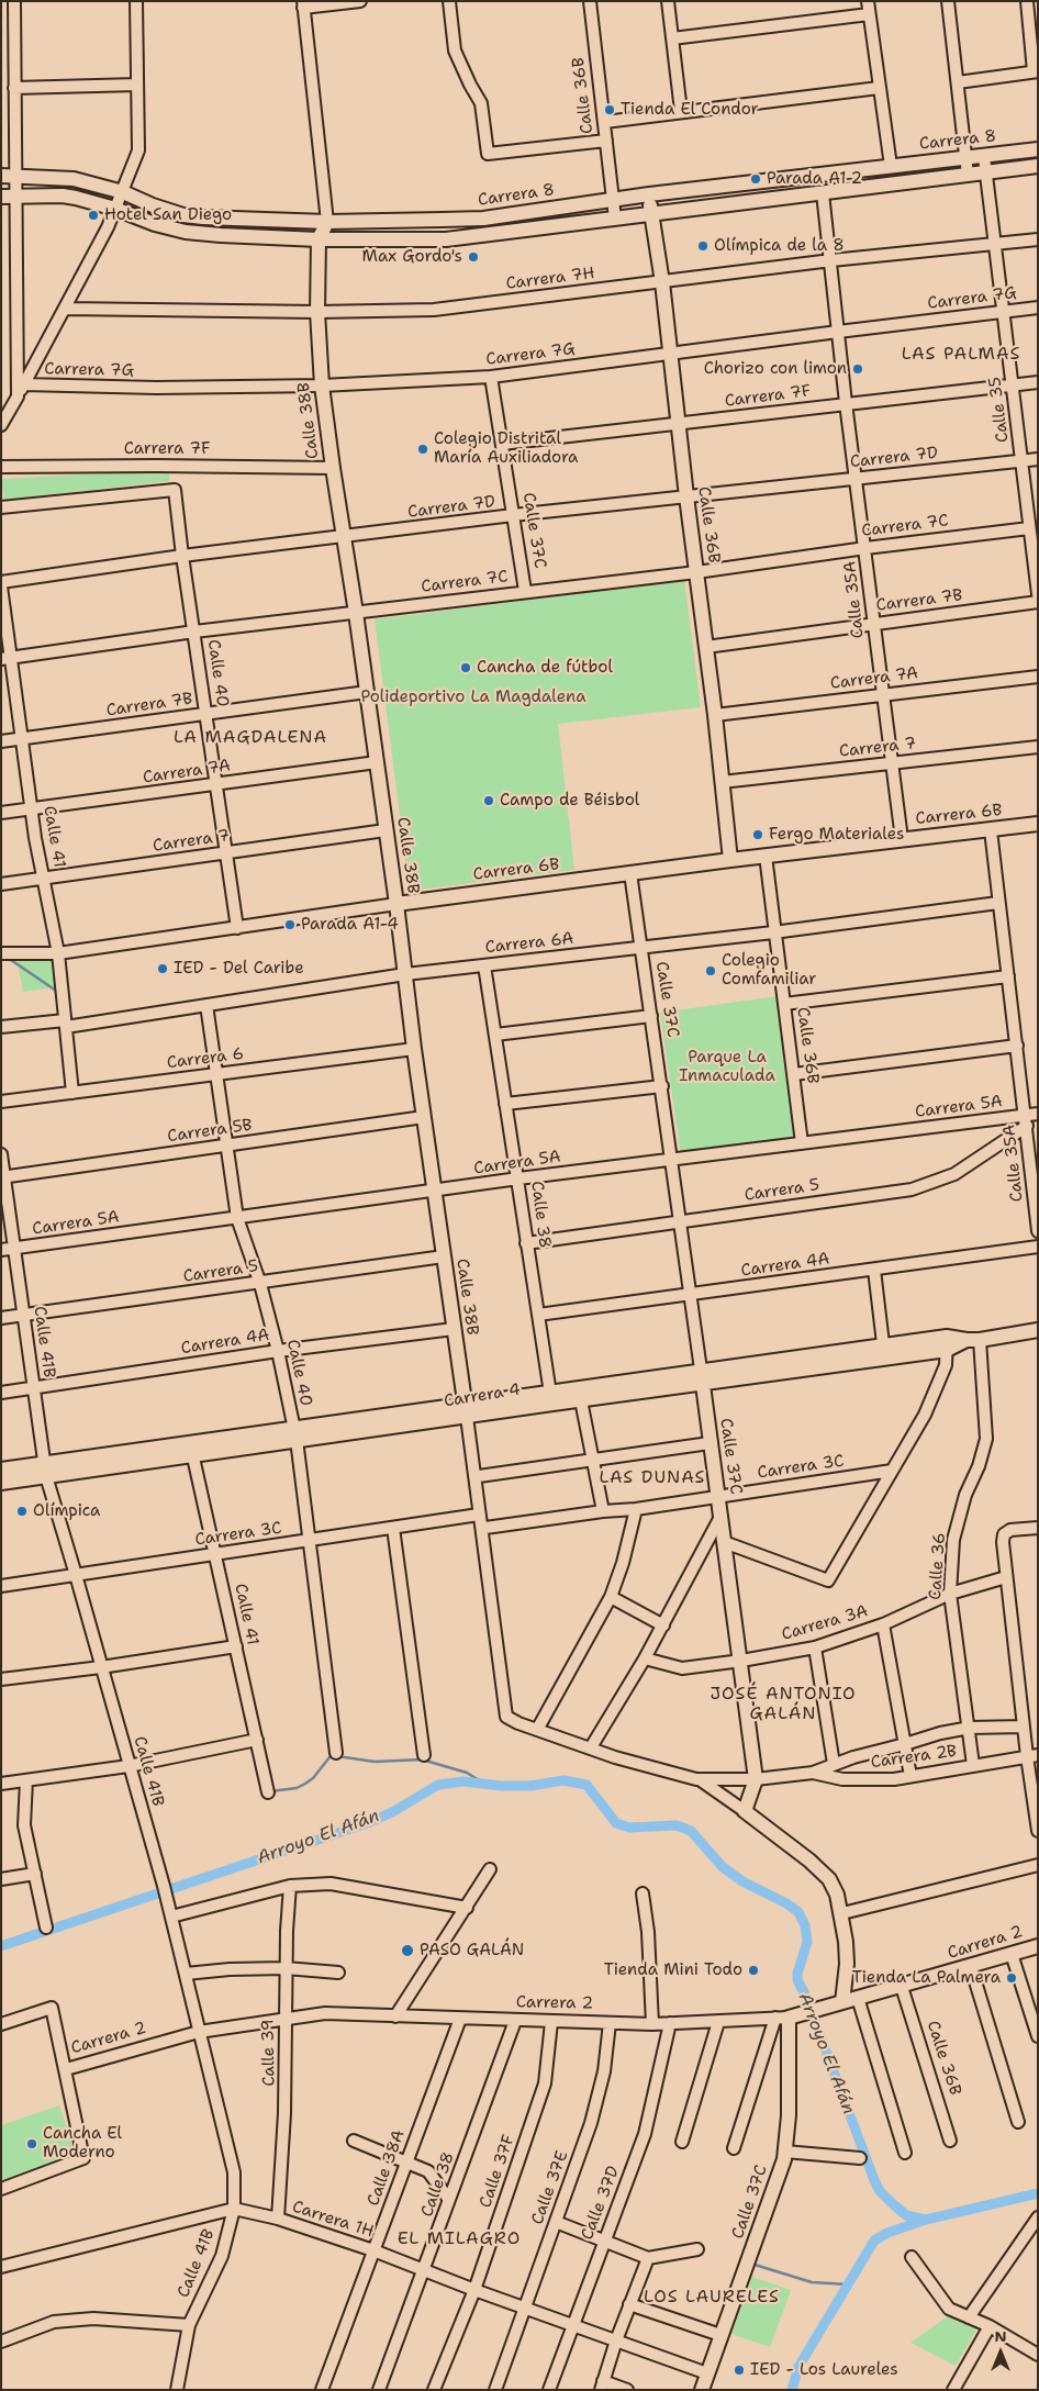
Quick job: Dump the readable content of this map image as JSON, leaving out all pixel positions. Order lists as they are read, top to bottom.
{
  "streets": {
    "street": [
      "Calle 36B",
      "Carrera 8",
      "Carrera 7H",
      "Carrera 7G",
      "Carrera 7F",
      "Calle 35",
      "Calle 38B",
      "Carrera 7D",
      "Carrera 7C",
      "Calle 37C",
      "Calle 35A",
      "Carrera 7B",
      "Calle 40",
      "Carrera 7A",
      "Carrera 7",
      "Carrera 6B",
      "Calle 41",
      "Carrera 6A",
      "Carrera 6",
      "Carrera 5A",
      "Carrera 5B",
      "Carrera 5",
      "Calle 38",
      "Carrera 4A",
      "Calle 41B",
      "Carrera 4",
      "Carrera 3C",
      "Calle 36",
      "Carrera 3A",
      "Carrera 2B",
      "Carrera 2",
      "Calle 39",
      "Calle 38A",
      "Calle 37F",
      "Calle 37E",
      "Calle 37D",
      "Carrera 1H"
    ]
  },
  "crossings": [
    ["Calle 36B", "Carrera 8"],
    ["Calle 36B", "Carrera 7H"],
    ["Calle 36B", "Carrera 7G"],
    ["Calle 36B", "Carrera 7F"],
    ["Calle 36B", "Carrera 7D"],
    ["Calle 36B", "Carrera 7C"],
    ["Calle 36B", "Carrera 7B"],
    ["Calle 36B", "Carrera 7A"],
    ["Calle 36B", "Carrera 7"],
    ["Calle 36B", "Carrera 6B"],
    ["Calle 36B", "Carrera 6A"],
    ["Calle 36B", "Carrera 5A"],
    ["Calle 36B", "Carrera 2"],
    ["Carrera 8", "Calle 35"],
    ["Carrera 8", "Calle 38B"],
    ["Carrera 8", "Calle 35A"],
    ["Carrera 7H", "Calle 35"],
    ["Carrera 7H", "Calle 38B"],
    ["Carrera 7H", "Calle 35A"],
    ["Carrera 7G", "Calle 35"],
    ["Carrera 7G", "Calle 38B"],
    ["Carrera 7G", "Calle 37C"],
    ["Carrera 7G", "Calle 35A"],
    ["Carrera 7F", "Calle 35"],
    ["Carrera 7F", "Calle 38B"],
    ["Carrera 7F", "Calle 37C"],
    ["Carrera 7F", "Calle 35A"],
    ["Calle 35", "Carrera 7D"],
    ["Calle 35", "Carrera 7C"],
    ["Calle 38B", "Carrera 7D"],
    ["Calle 38B", "Carrera 7C"],
    ["Calle 38B", "Carrera 7B"],
    ["Calle 38B", "Carrera 7A"],
    ["Calle 38B", "Carrera 7"],
    ["Calle 38B", "Carrera 6B"],
    ["Calle 38B", "Carrera 6A"],
    ["Calle 38B", "Carrera 6"],
    ["Calle 38B", "Carrera 5A"],
    ["Calle 38B", "Carrera 5B"],
    ["Calle 38B", "Carrera 5"],
    ["Calle 38B", "Carrera 4A"],
    ["Calle 38B", "Carrera 4"],
    ["Calle 38B", "Carrera 3C"],
    ["Calle 38B", "Carrera 2B"],
    ["Carrera 7D", "Calle 37C"],
    ["Carrera 7D", "Calle 35A"],
    ["Carrera 7D", "Calle 40"],
    ["Carrera 7C", "Calle 37C"],
    ["Carrera 7C", "Calle 35A"],
    ["Carrera 7C", "Calle 40"],
    ["Carrera 7C", "Calle 41"],
    ["Calle 37C", "Carrera 6B"],
    ["Calle 37C", "Carrera 6A"],
    ["Calle 37C", "Carrera 5A"],
    ["Calle 37C", "Carrera 5"],
    ["Calle 37C", "Carrera 4A"],
    ["Calle 37C", "Carrera 4"],
    ["Calle 37C", "Carrera 3C"],
    ["Calle 37C", "Carrera 3A"],
    ["Calle 37C", "Carrera 2B"],
    ["Calle 37C", "Carrera 2"],
    ["Calle 37C", "Carrera 1H"],
    ["Calle 35A", "Carrera 7B"],
    ["Calle 35A", "Carrera 7A"],
    ["Calle 35A", "Carrera 7"],
    ["Calle 35A", "Carrera 6B"],
    ["Calle 35A", "Carrera 6A"],
    ["Calle 35A", "Carrera 5A"],
    ["Calle 35A", "Carrera 5"],
    ["Carrera 7B", "Calle 40"],
    ["Carrera 7B", "Calle 41"],
    ["Calle 40", "Carrera 7A"],
    ["Calle 40", "Carrera 7"],
    ["Calle 40", "Carrera 6B"],
    ["Calle 40", "Carrera 6A"],
    ["Calle 40", "Carrera 6"],
    ["Calle 40", "Carrera 5A"],
    ["Calle 40", "Carrera 5B"],
    ["Calle 40", "Carrera 5"],
    ["Calle 40", "Carrera 4A"],
    ["Calle 40", "Carrera 4"],
    ["Calle 40", "Carrera 3C"],
    ["Carrera 7A", "Calle 41"],
    ["Carrera 7", "Calle 41"],
    ["Carrera 6B", "Calle 41"],
    ["Calle 41", "Carrera 6A"],
    ["Calle 41", "Carrera 6"],
    ["Calle 41", "Carrera 4"],
    ["Calle 41", "Carrera 3C"],
    ["Carrera 6A", "Calle 38"],
    ["Carrera 5A", "Carrera 5"],
    ["Carrera 5A", "Calle 38"],
    ["Carrera 5A", "Calle 41B"],
    ["Carrera 5B", "Calle 41B"],
    ["Carrera 5", "Calle 38"],
    ["Carrera 5", "Calle 41B"],
    ["Calle 38", "Carrera 4A"],
    ["Calle 38", "Carrera 4"],
    ["Calle 38", "Carrera 2"],
    ["Calle 38", "Carrera 1H"],
    ["Carrera 4A", "Calle 41B"],
    ["Calle 41B", "Carrera 4"],
    ["Calle 41B", "Carrera 3C"],
    ["Calle 41B", "Carrera 2"],
    ["Calle 41B", "Carrera 1H"],
    ["Carrera 4", "Calle 36"],
    ["Calle 36", "Carrera 3A"],
    ["Calle 36", "Carrera 2B"],
    ["Carrera 2", "Calle 39"],
    ["Carrera 2", "Calle 38A"],
    ["Carrera 2", "Calle 37F"],
    ["Carrera 2", "Calle 37E"],
    ["Carrera 2", "Calle 37D"],
    ["Calle 39", "Carrera 1H"],
    ["Calle 38A", "Carrera 1H"],
    ["Calle 37F", "Carrera 1H"],
    ["Calle 37E", "Carrera 1H"],
    ["Calle 37D", "Carrera 1H"]
  ],
  "districts": [
    "LAS PALMAS",
    "LA MAGDALENA",
    "LAS DUNAS",
    "JOSÉ ANTONIO GALÁN",
    "EL MILAGRO",
    "LOS LAURELES"
  ],
  "water": ["Arroyo El Afán"],
  "parks": ["Polideportivo La Magdalena", "Parque La Inmaculada"],
  "places": [
    "Tienda El Condor",
    "Parada A1-2",
    "Hotel San Diego",
    "Olímpica de la 8",
    "Max Gordo's",
    "Chorizo con limon",
    "Colegio Distrital María Auxiliadora",
    "Cancha de fútbol",
    "Campo de Béisbol",
    "Fergo Materiales",
    "Parada A1-4",
    "IED - Del Caribe",
    "Colegio Comfamiliar",
    "Olímpica",
    "PASO GALÁN",
    "Tienda Mini Todo",
    "Tienda La Palmera",
    "Cancha El Moderno",
    "IED - Los Laureles"
  ],
  "north": "top"
}
